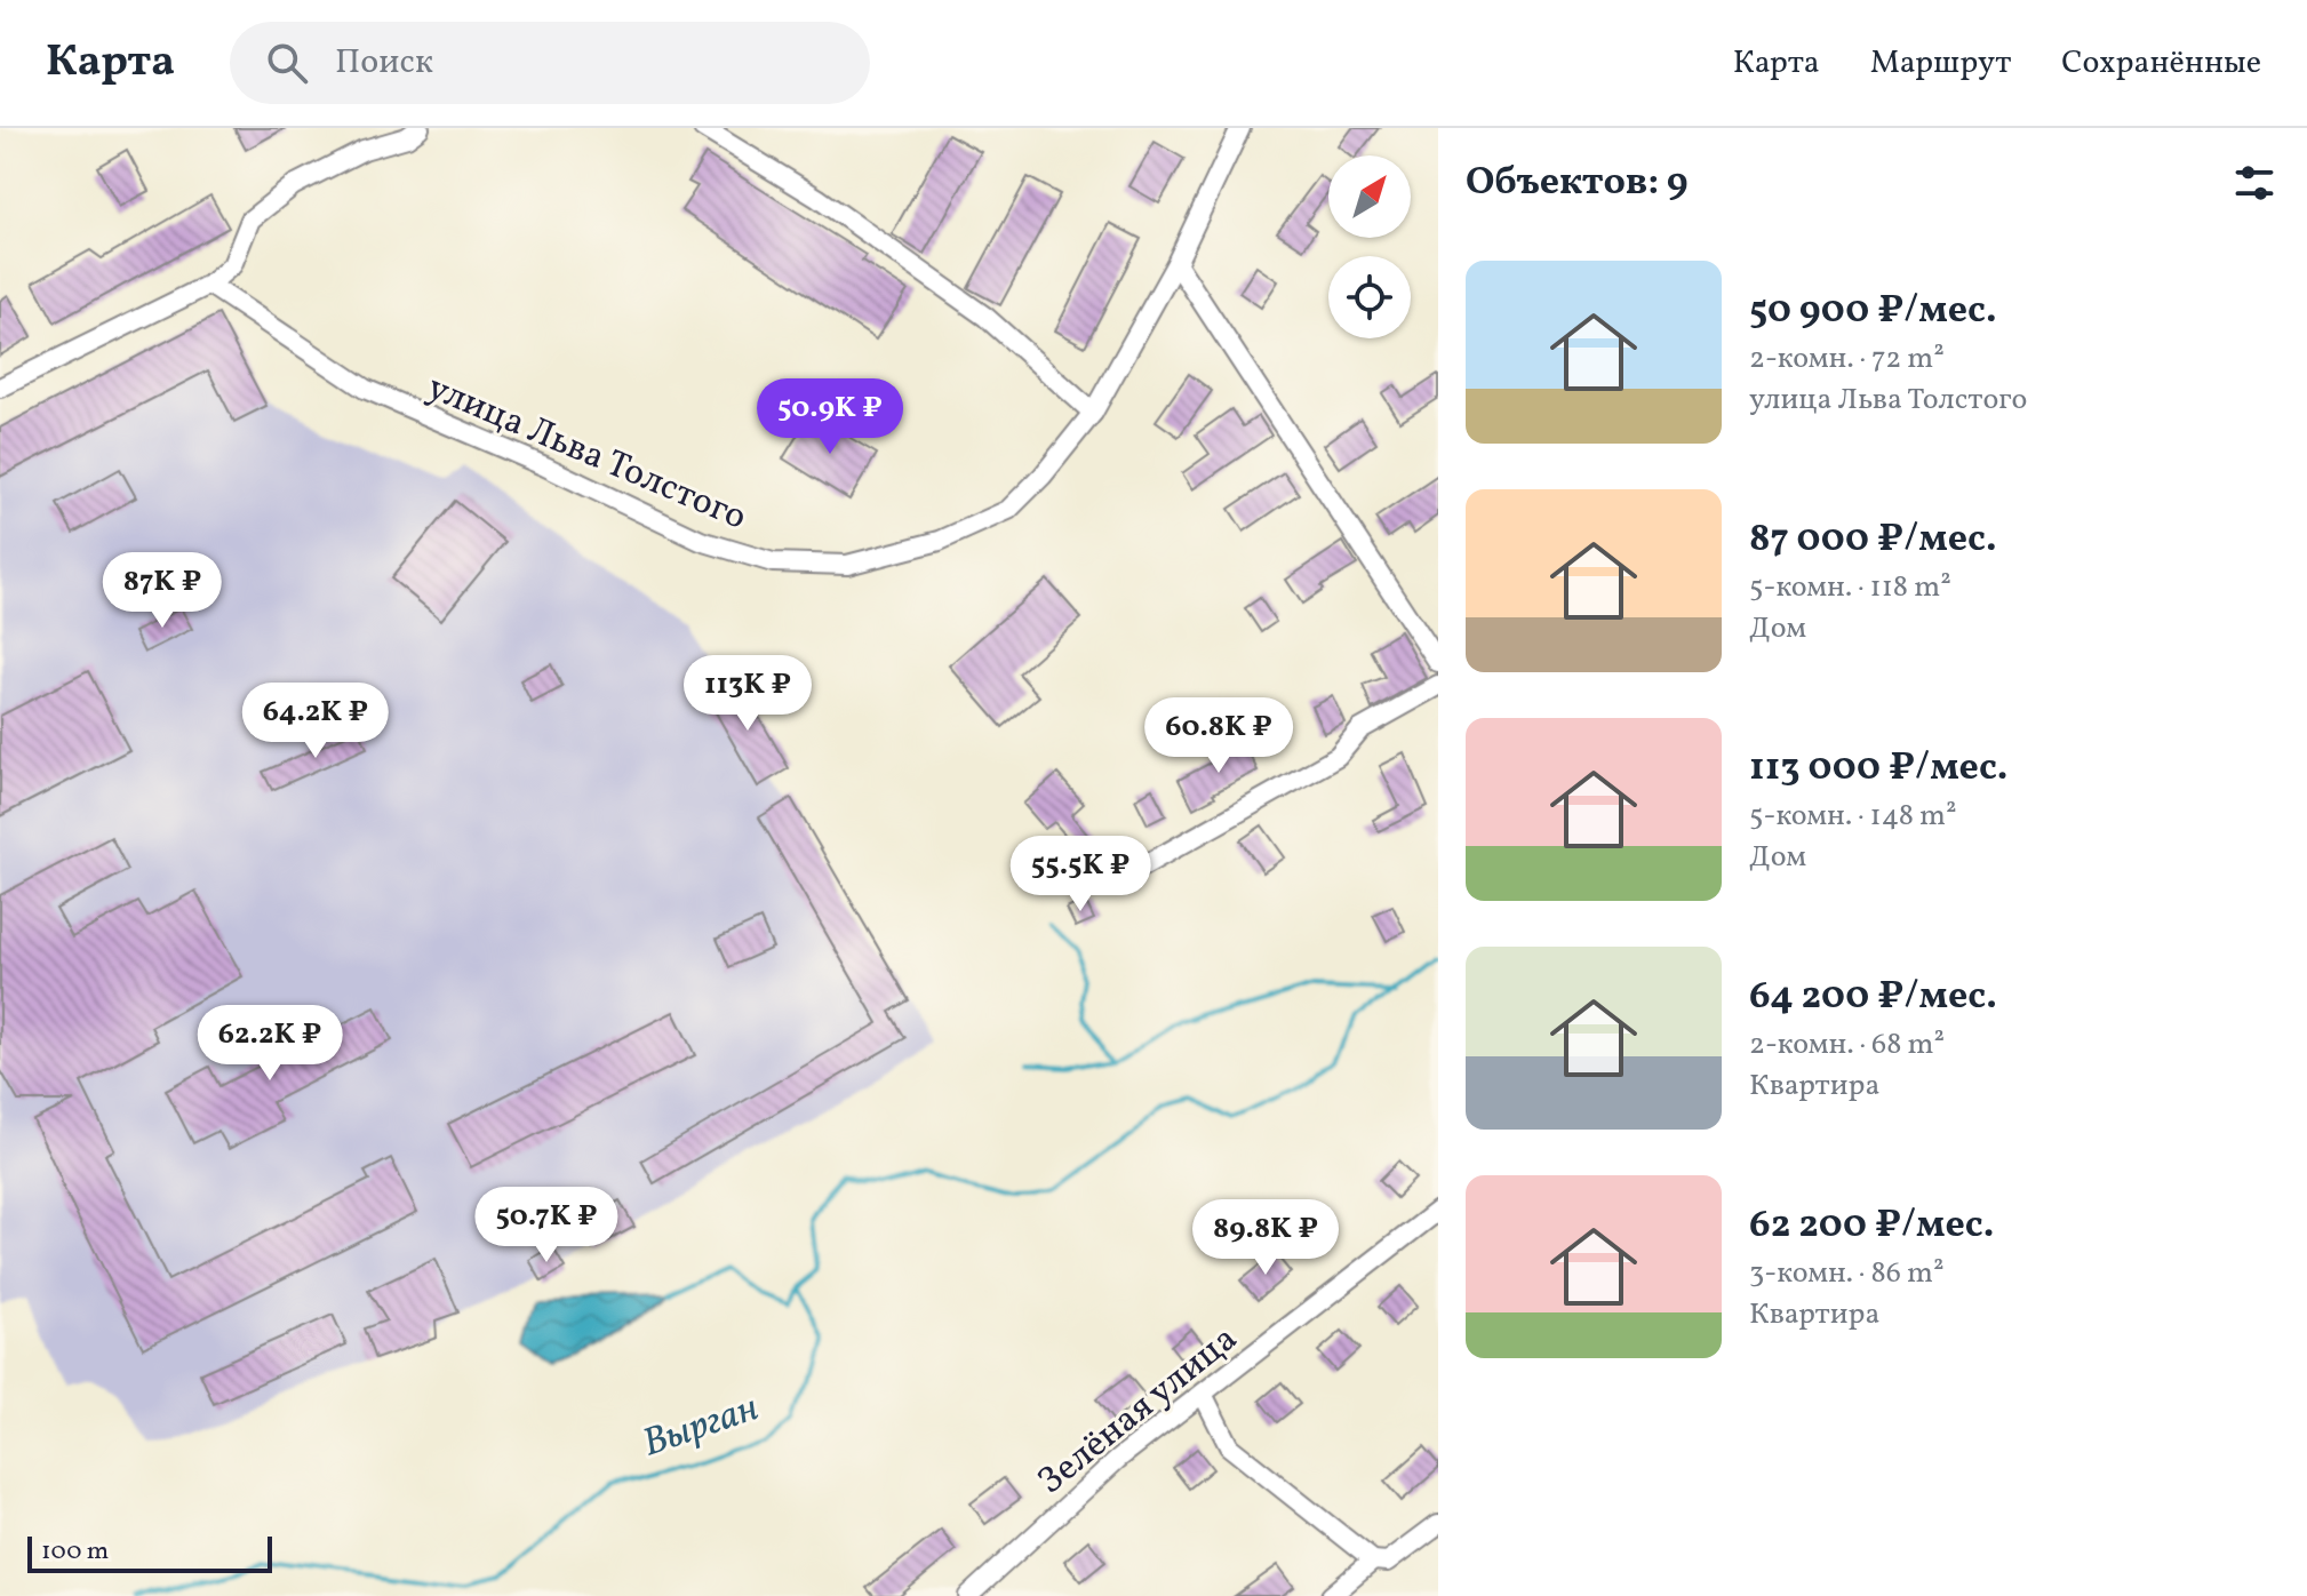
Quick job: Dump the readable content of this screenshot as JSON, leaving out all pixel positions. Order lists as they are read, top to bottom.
{
  "streets": {
    "street": ["улица Льва Толстого", "Зелёная улица"]
  },
  "water": ["Вырган"],
  "scale_bar": "100 m",
  "north": "top right",
  "page": {
    "header": "Карта",
    "search": "Поиск",
    "nav": ["Карта", "Маршрут", "Сохранённые"],
    "heading": "Объектов: 9",
    "list": [
      {
        "name": "50 900 ₽/мес.",
        "note": "2-комн. · 72 m² · улица Льва Толстого"
      },
      {
        "name": "87 000 ₽/мес.",
        "note": "5-комн. · 118 m² · Дом"
      },
      {
        "name": "113 000 ₽/мес.",
        "note": "5-комн. · 148 m² · Дом"
      },
      {
        "name": "64 200 ₽/мес.",
        "note": "2-комн. · 68 m² · Квартира"
      },
      {
        "name": "62 200 ₽/мес.",
        "note": "3-комн. · 86 m² · Квартира"
      }
    ],
    "price": [
      "50.9K ₽",
      "87K ₽",
      "113K ₽",
      "64.2K ₽",
      "60.8K ₽",
      "55.5K ₽",
      "62.2K ₽",
      "50.7K ₽",
      "89.8K ₽"
    ],
    "scale": "100 m"
  }
}
